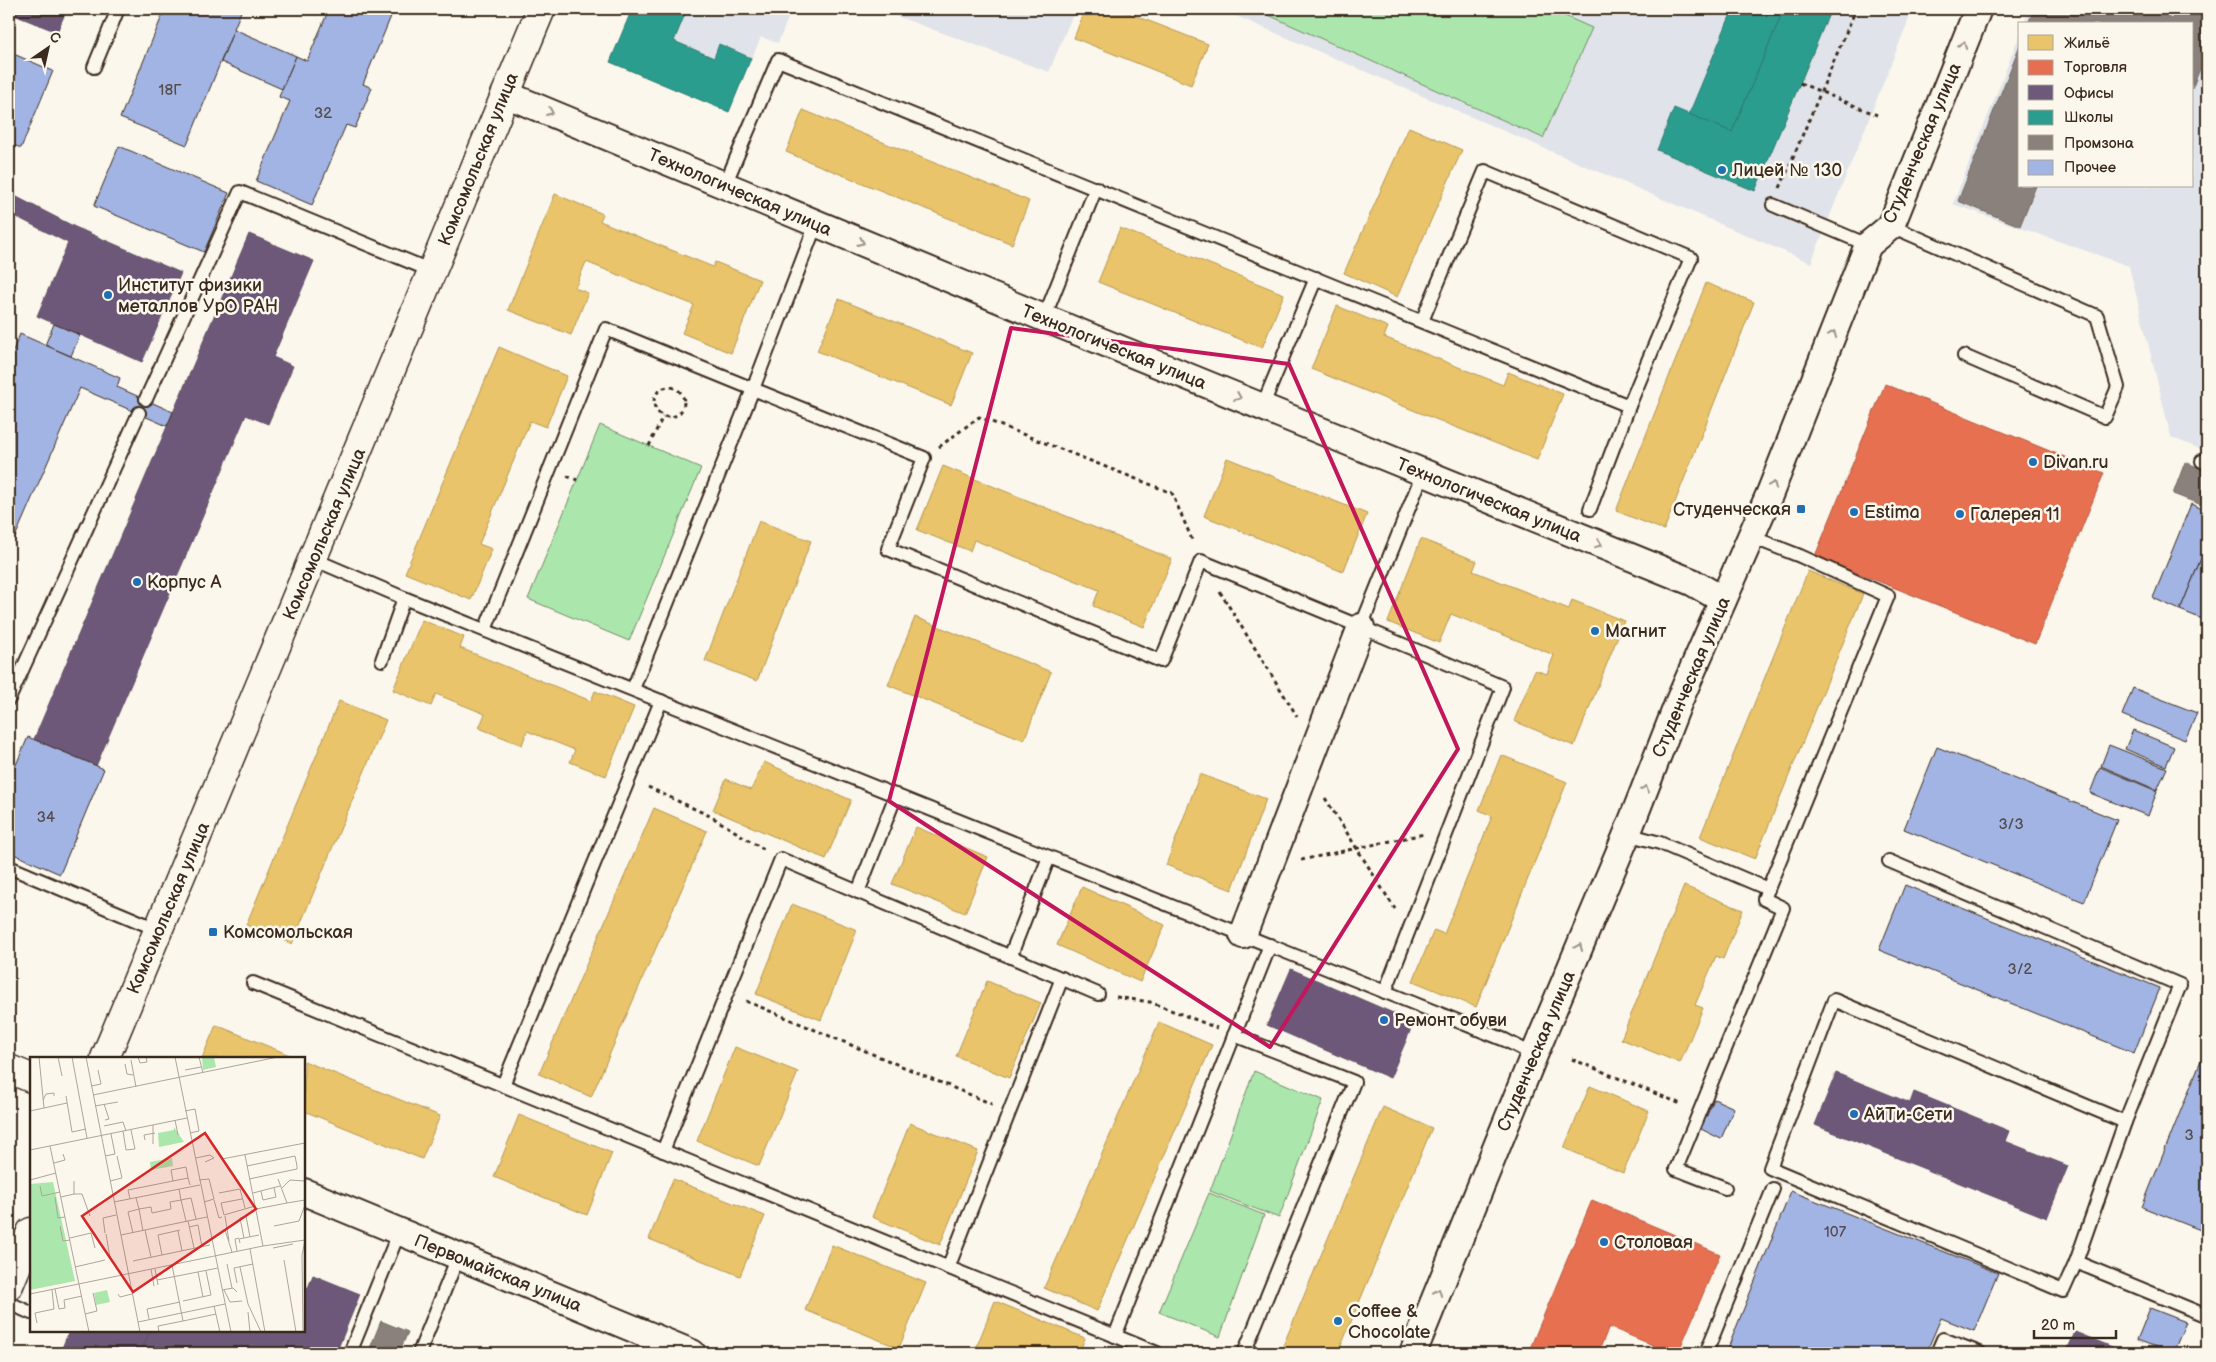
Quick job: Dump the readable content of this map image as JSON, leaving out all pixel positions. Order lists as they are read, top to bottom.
{
  "streets": {
    "main road": ["Комсомольская улица"],
    "street": ["Студенческая улица", "Технологическая улица", "Первомайская улица"]
  },
  "crossings": [
    ["Студенческая улица", "Технологическая улица"],
    ["Комсомольская улица", "Технологическая улица"]
  ],
  "one_way": ["Студенческая улица", "Технологическая улица"],
  "places": {
    "other": [
      "Лицей № 130",
      "Институт физики металлов УрО РАН",
      "Divan.ru",
      "Estima",
      "Галерея 11",
      "Корпус А",
      "Магнит",
      "Ремонт обуви",
      "АйТи-Сети",
      "Столовая",
      "Coffee & Chocolate"
    ],
    "transit": ["Студенческая", "Комсомольская"]
  },
  "house_numbers": [
    "18Г",
    "32",
    "34",
    "3/3",
    "3/2",
    "3",
    "107"
  ],
  "legend": [
    "Жильё",
    "Торговля",
    "Офисы",
    "Школы",
    "Промзона",
    "Прочее"
  ],
  "scale_bar": "20 m",
  "north": "top right"
}
